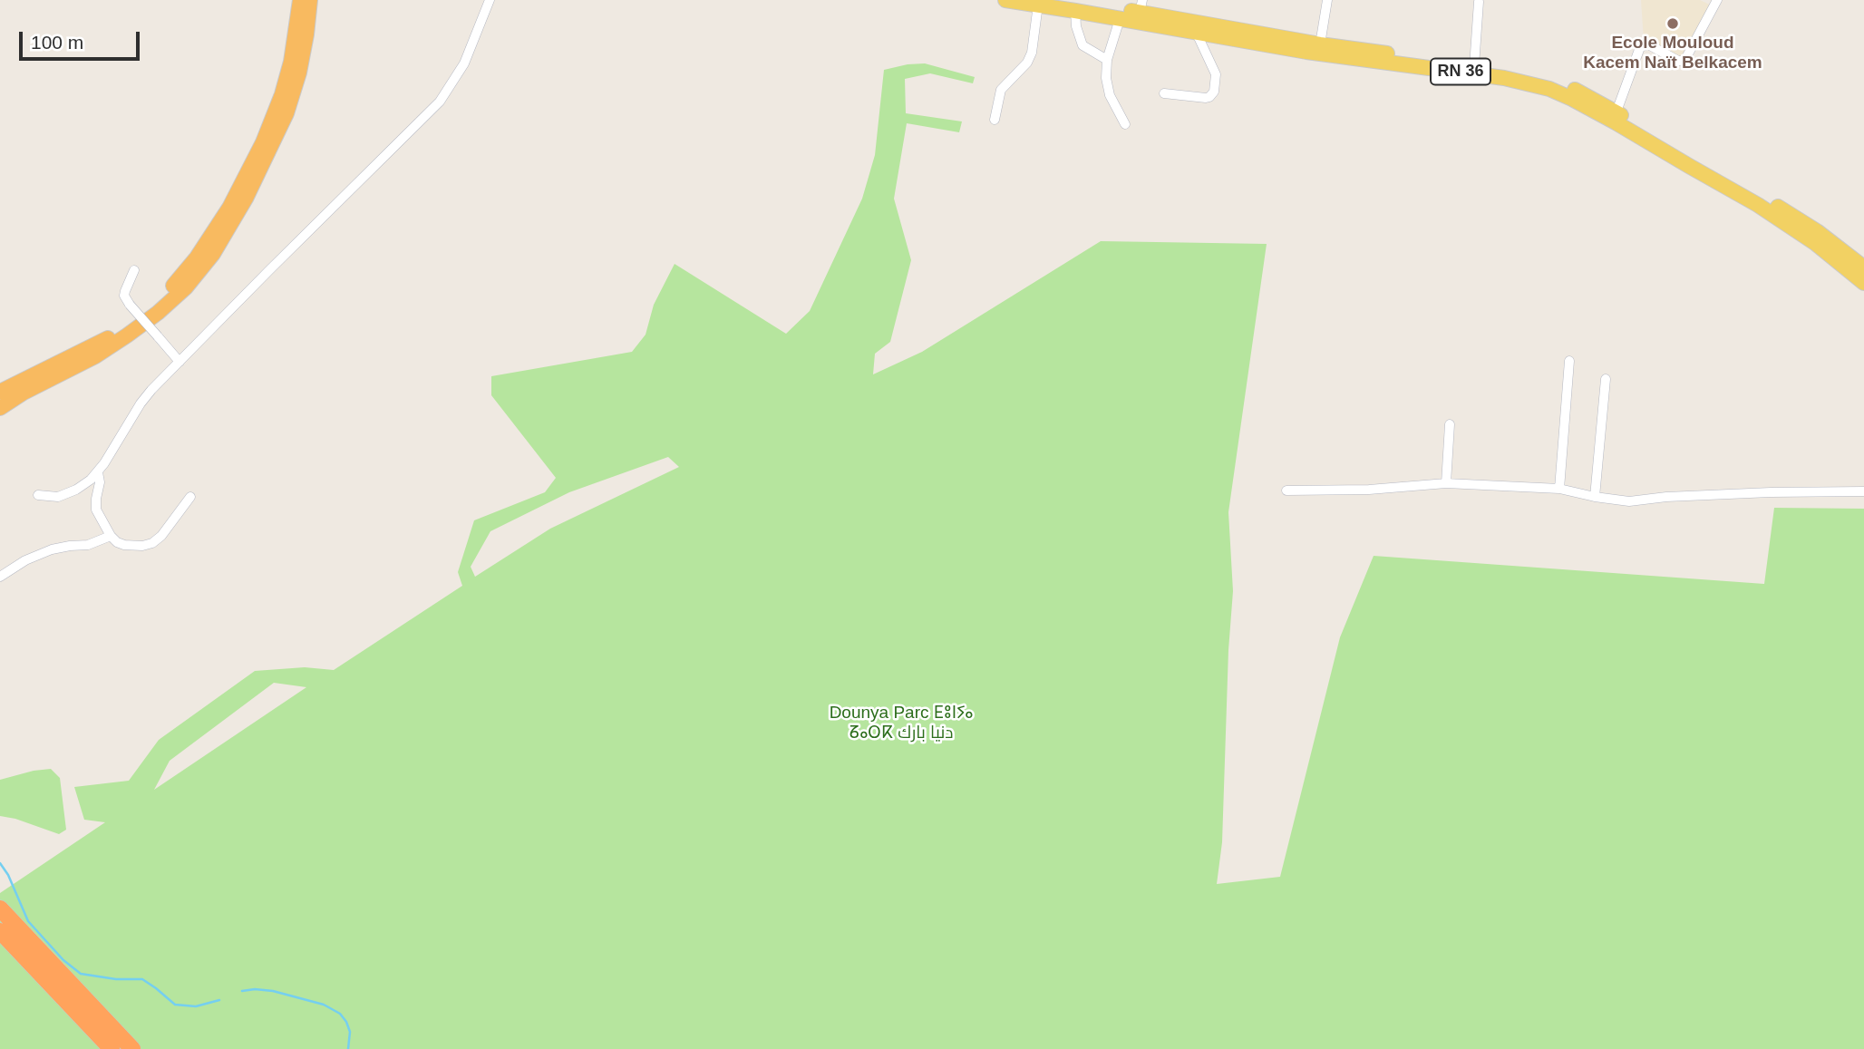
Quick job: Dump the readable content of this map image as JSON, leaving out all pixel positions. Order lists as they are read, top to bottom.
{
  "streets": {
    "main road": ["RN 36"]
  },
  "parks": ["Dounya Parc ⴹⵓⵏⵢⴰ ⵒⴰⵔⴽ دنيا بارك"],
  "places": ["Ecole Mouloud Kacem Naït Belkacem"],
  "scale_bar": "100 m"
}
